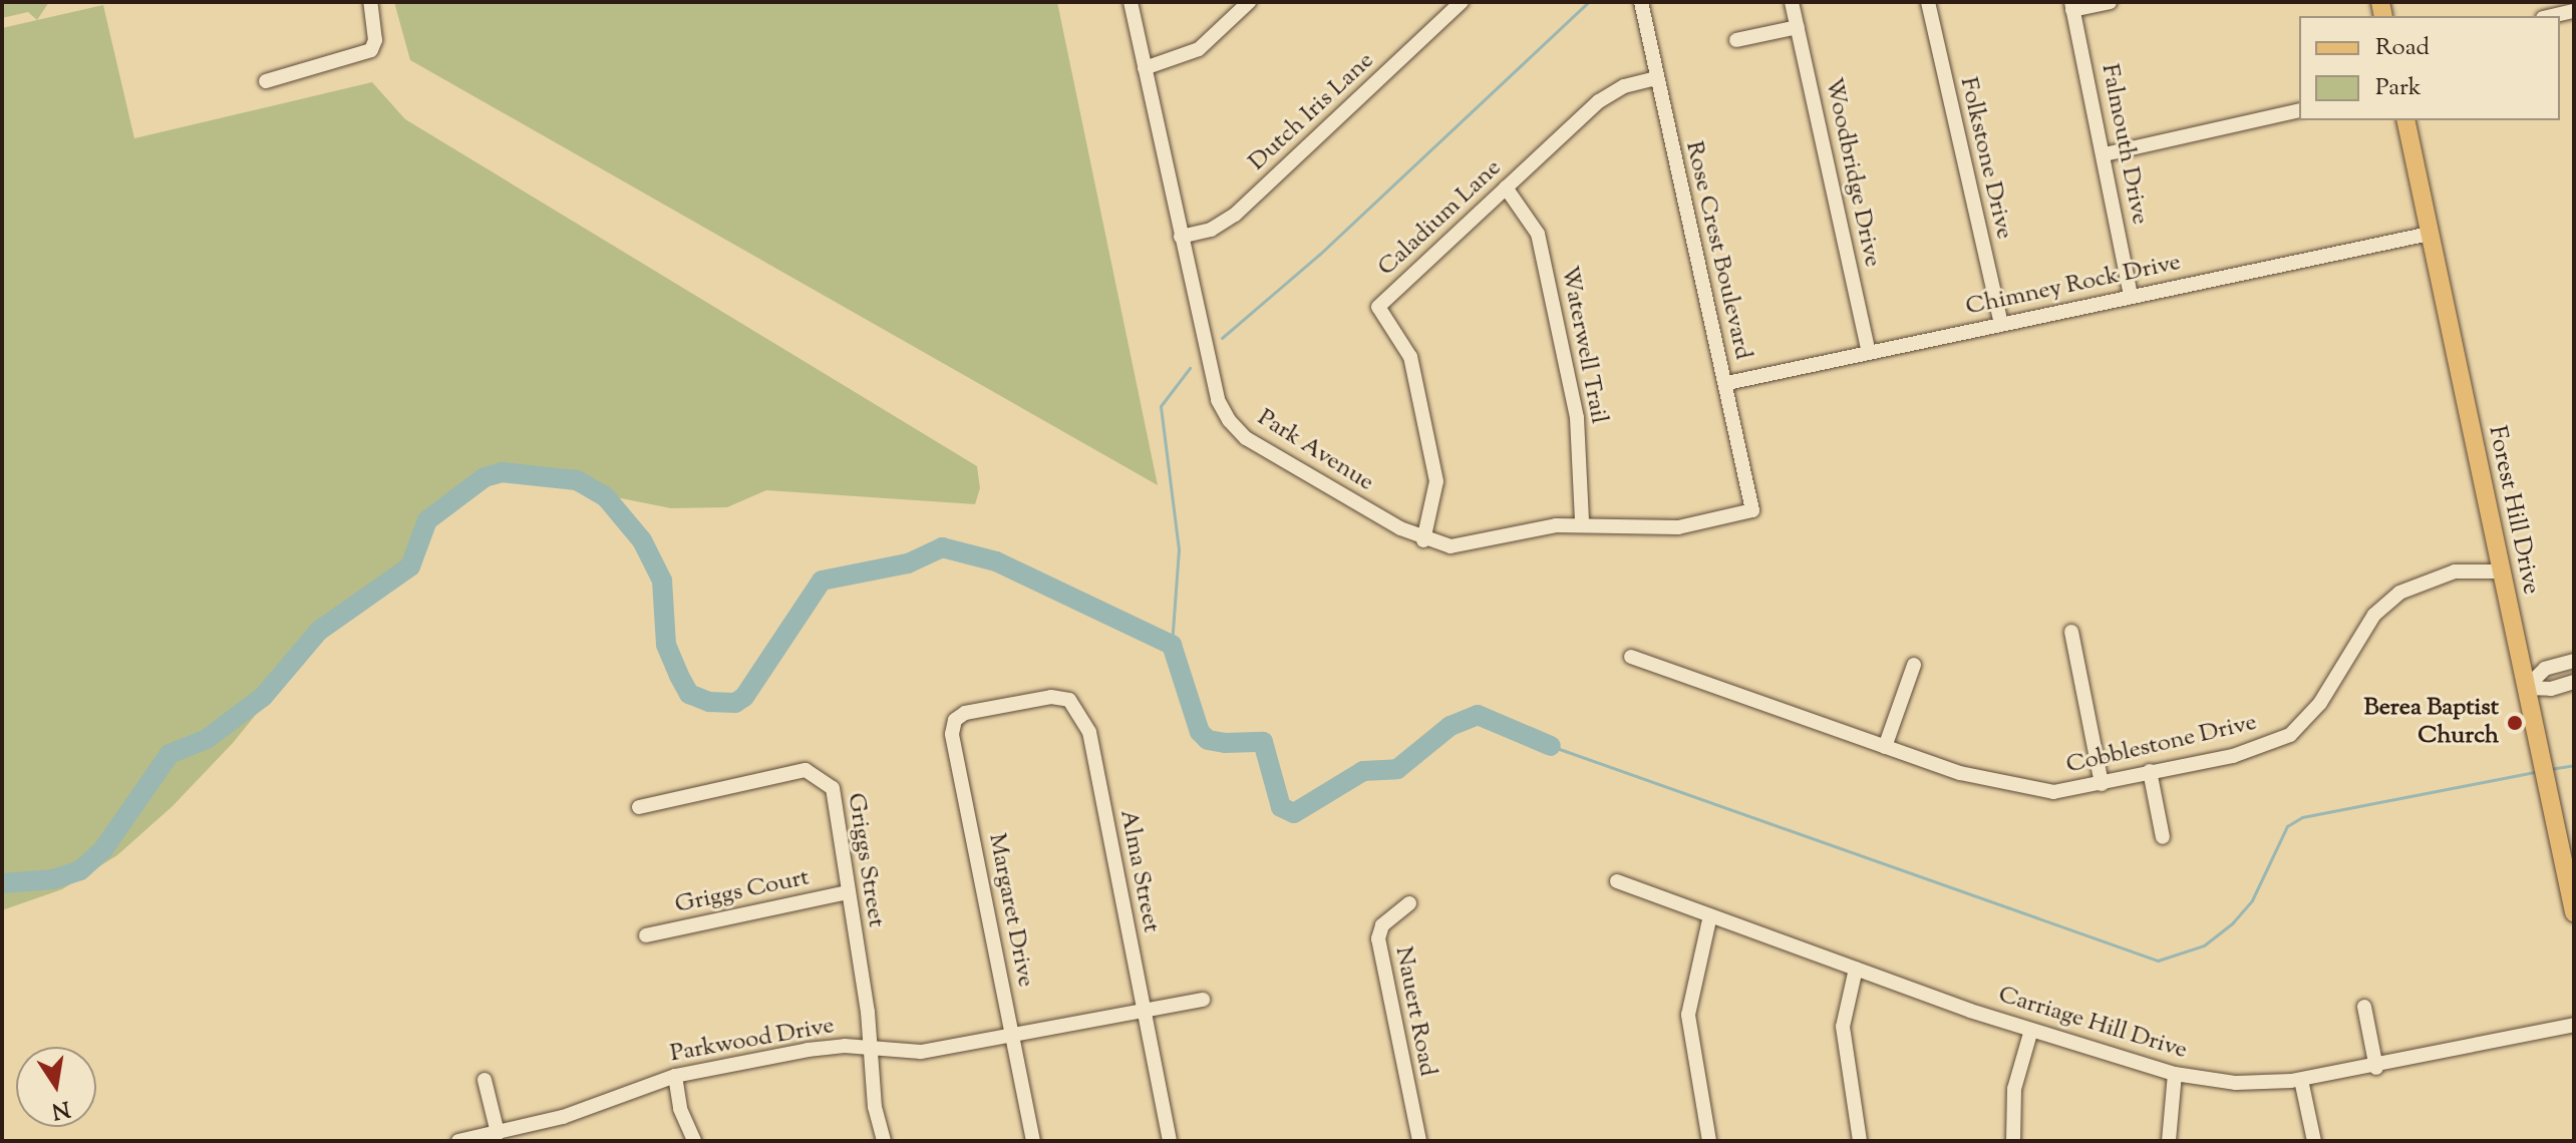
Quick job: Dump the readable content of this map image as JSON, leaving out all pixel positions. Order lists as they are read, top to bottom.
{
  "streets": {
    "main road": ["Forest Hill Drive"],
    "street": [
      "Dutch Iris Lane",
      "Falmouth Drive",
      "Folkstone Drive",
      "Woodbridge Drive",
      "Caladium Lane",
      "Rose Crest Boulevard",
      "Chimney Rock Drive",
      "Waterwell Trail",
      "Park Avenue",
      "Cobblestone Drive",
      "Griggs Street",
      "Alma Street",
      "Griggs Court",
      "Margaret Drive",
      "Nauert Road",
      "Carriage Hill Drive",
      "Parkwood Drive"
    ]
  },
  "crossings": [
    ["Dutch Iris Lane", "Park Avenue"],
    ["Falmouth Drive", "Chimney Rock Drive"],
    ["Folkstone Drive", "Chimney Rock Drive"],
    ["Woodbridge Drive", "Chimney Rock Drive"],
    ["Caladium Lane", "Rose Crest Boulevard"],
    ["Caladium Lane", "Waterwell Trail"],
    ["Caladium Lane", "Park Avenue"],
    ["Rose Crest Boulevard", "Chimney Rock Drive"],
    ["Rose Crest Boulevard", "Park Avenue"],
    ["Chimney Rock Drive", "Forest Hill Drive"],
    ["Waterwell Trail", "Park Avenue"],
    ["Forest Hill Drive", "Cobblestone Drive"],
    ["Griggs Street", "Griggs Court"],
    ["Griggs Street", "Parkwood Drive"],
    ["Alma Street", "Margaret Drive"],
    ["Alma Street", "Parkwood Drive"],
    ["Margaret Drive", "Parkwood Drive"]
  ],
  "places": ["Berea Baptist Church"],
  "legend": ["Road", "Park"],
  "north": "bottom"
}
